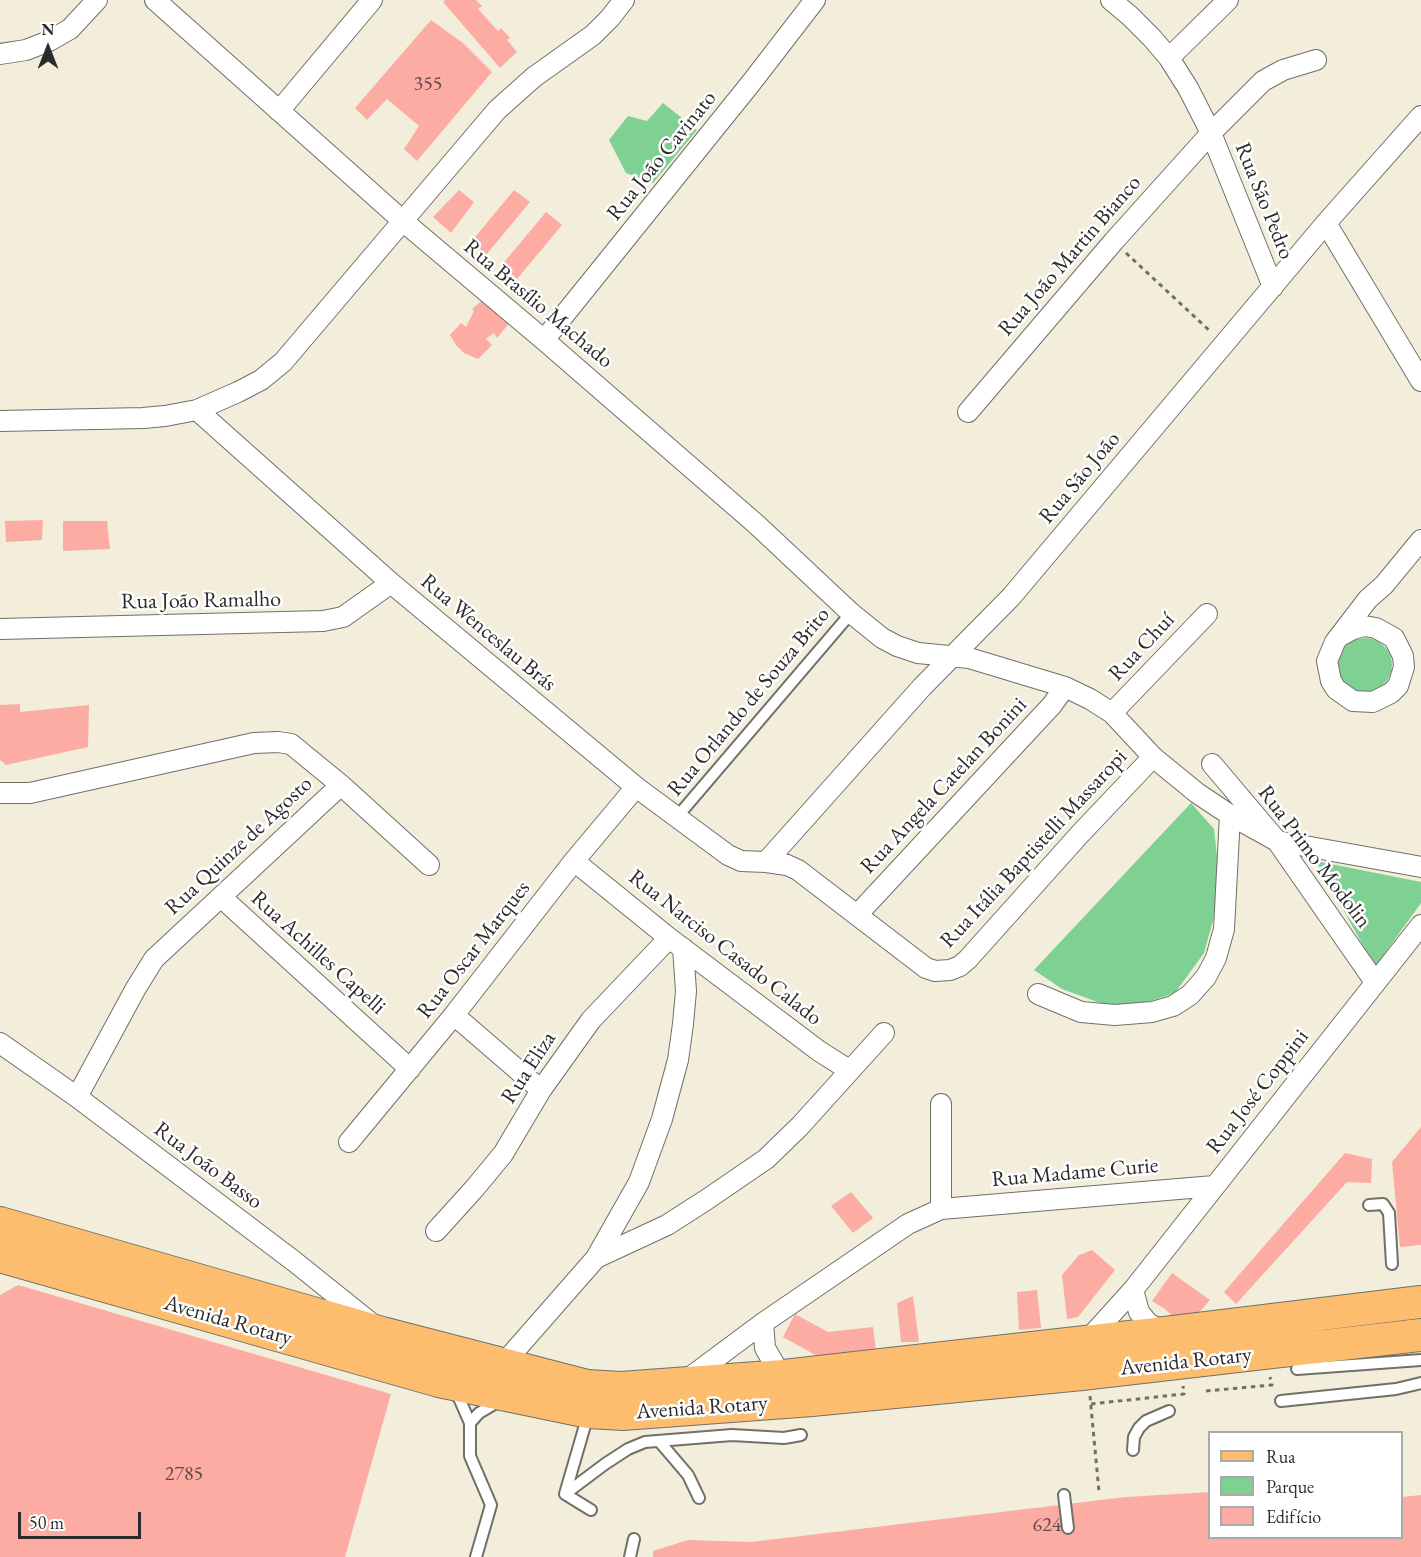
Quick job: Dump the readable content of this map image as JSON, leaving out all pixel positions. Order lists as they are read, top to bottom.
{
  "streets": {
    "main road": ["Avenida Rotary"],
    "street": [
      "Rua João Cavinato",
      "Rua São Pedro",
      "Rua João Martin Bianco",
      "Rua Brasílio Machado",
      "Rua São João",
      "Rua João Ramalho",
      "Rua Wenceslau Brás",
      "Rua Chuí",
      "Rua Angela Catelan Bonini",
      "Rua Quinze de Agosto",
      "Rua Itália Baptistelli Massaropi",
      "Rua Primo Modolin",
      "Rua Narciso Casado Calado",
      "Rua Oscar Marques",
      "Rua Achilles Capelli",
      "Rua Eliza",
      "Rua José Coppini",
      "Rua João Basso",
      "Rua Madame Curie"
    ],
    "lane": ["Rua Orlando de Souza Brito"]
  },
  "crossings": [
    ["Rua João Cavinato", "Rua Brasílio Machado"],
    ["Rua São Pedro", "Rua João Martin Bianco"],
    ["Rua São Pedro", "Rua São João"],
    ["Rua Brasílio Machado", "Rua São João"],
    ["Rua Brasílio Machado", "Rua Chuí"],
    ["Rua Brasílio Machado", "Rua Orlando de Souza Brito"],
    ["Rua Brasílio Machado", "Rua Angela Catelan Bonini"],
    ["Rua Brasílio Machado", "Rua Itália Baptistelli Massaropi"],
    ["Rua Brasílio Machado", "Rua Primo Modolin"],
    ["Rua São João", "Rua Wenceslau Brás"],
    ["Rua João Ramalho", "Rua Wenceslau Brás"],
    ["Rua Wenceslau Brás", "Rua Orlando de Souza Brito"],
    ["Rua Wenceslau Brás", "Rua Angela Catelan Bonini"],
    ["Rua Wenceslau Brás", "Rua Itália Baptistelli Massaropi"],
    ["Rua Wenceslau Brás", "Rua Oscar Marques"],
    ["Rua Quinze de Agosto", "Rua Achilles Capelli"],
    ["Rua Quinze de Agosto", "Rua João Basso"],
    ["Rua Primo Modolin", "Rua José Coppini"],
    ["Rua Narciso Casado Calado", "Rua Oscar Marques"],
    ["Rua Narciso Casado Calado", "Rua Eliza"],
    ["Rua Oscar Marques", "Rua Achilles Capelli"],
    ["Rua José Coppini", "Rua Madame Curie"],
    ["Rua José Coppini", "Avenida Rotary"],
    ["Rua João Basso", "Avenida Rotary"],
    ["Rua Madame Curie", "Avenida Rotary"]
  ],
  "house_numbers": ["355", "2785", "624"],
  "legend": ["Rua", "Parque", "Edifício"],
  "scale_bar": "50 m",
  "north": "top"
}
